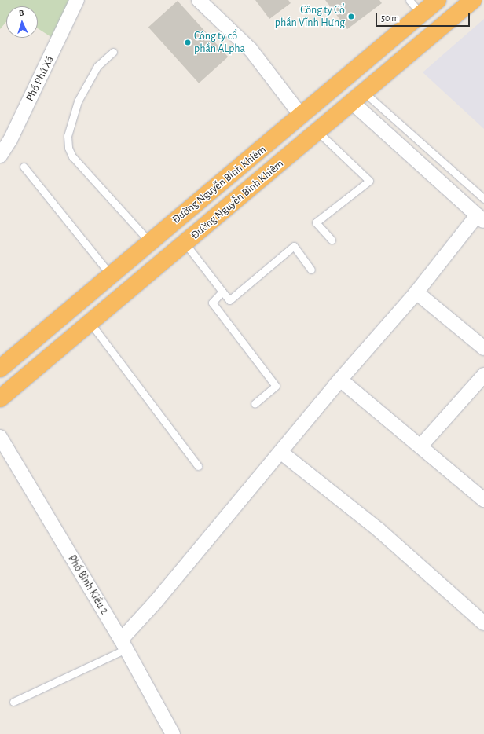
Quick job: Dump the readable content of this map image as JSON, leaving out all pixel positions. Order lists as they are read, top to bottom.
{
  "streets": {
    "highway": ["Đường Nguyễn Bỉnh Khiêm", "Đường Nguyễn Bình Khiêm"],
    "street": ["Phố Phú Xá", "Phố Bình Kiều 2"]
  },
  "places": ["Công ty Cổ phần Vĩnh Hưng", "Công ty cổ phần ALpha"],
  "scale_bar": "50 m",
  "north": "top"
}
